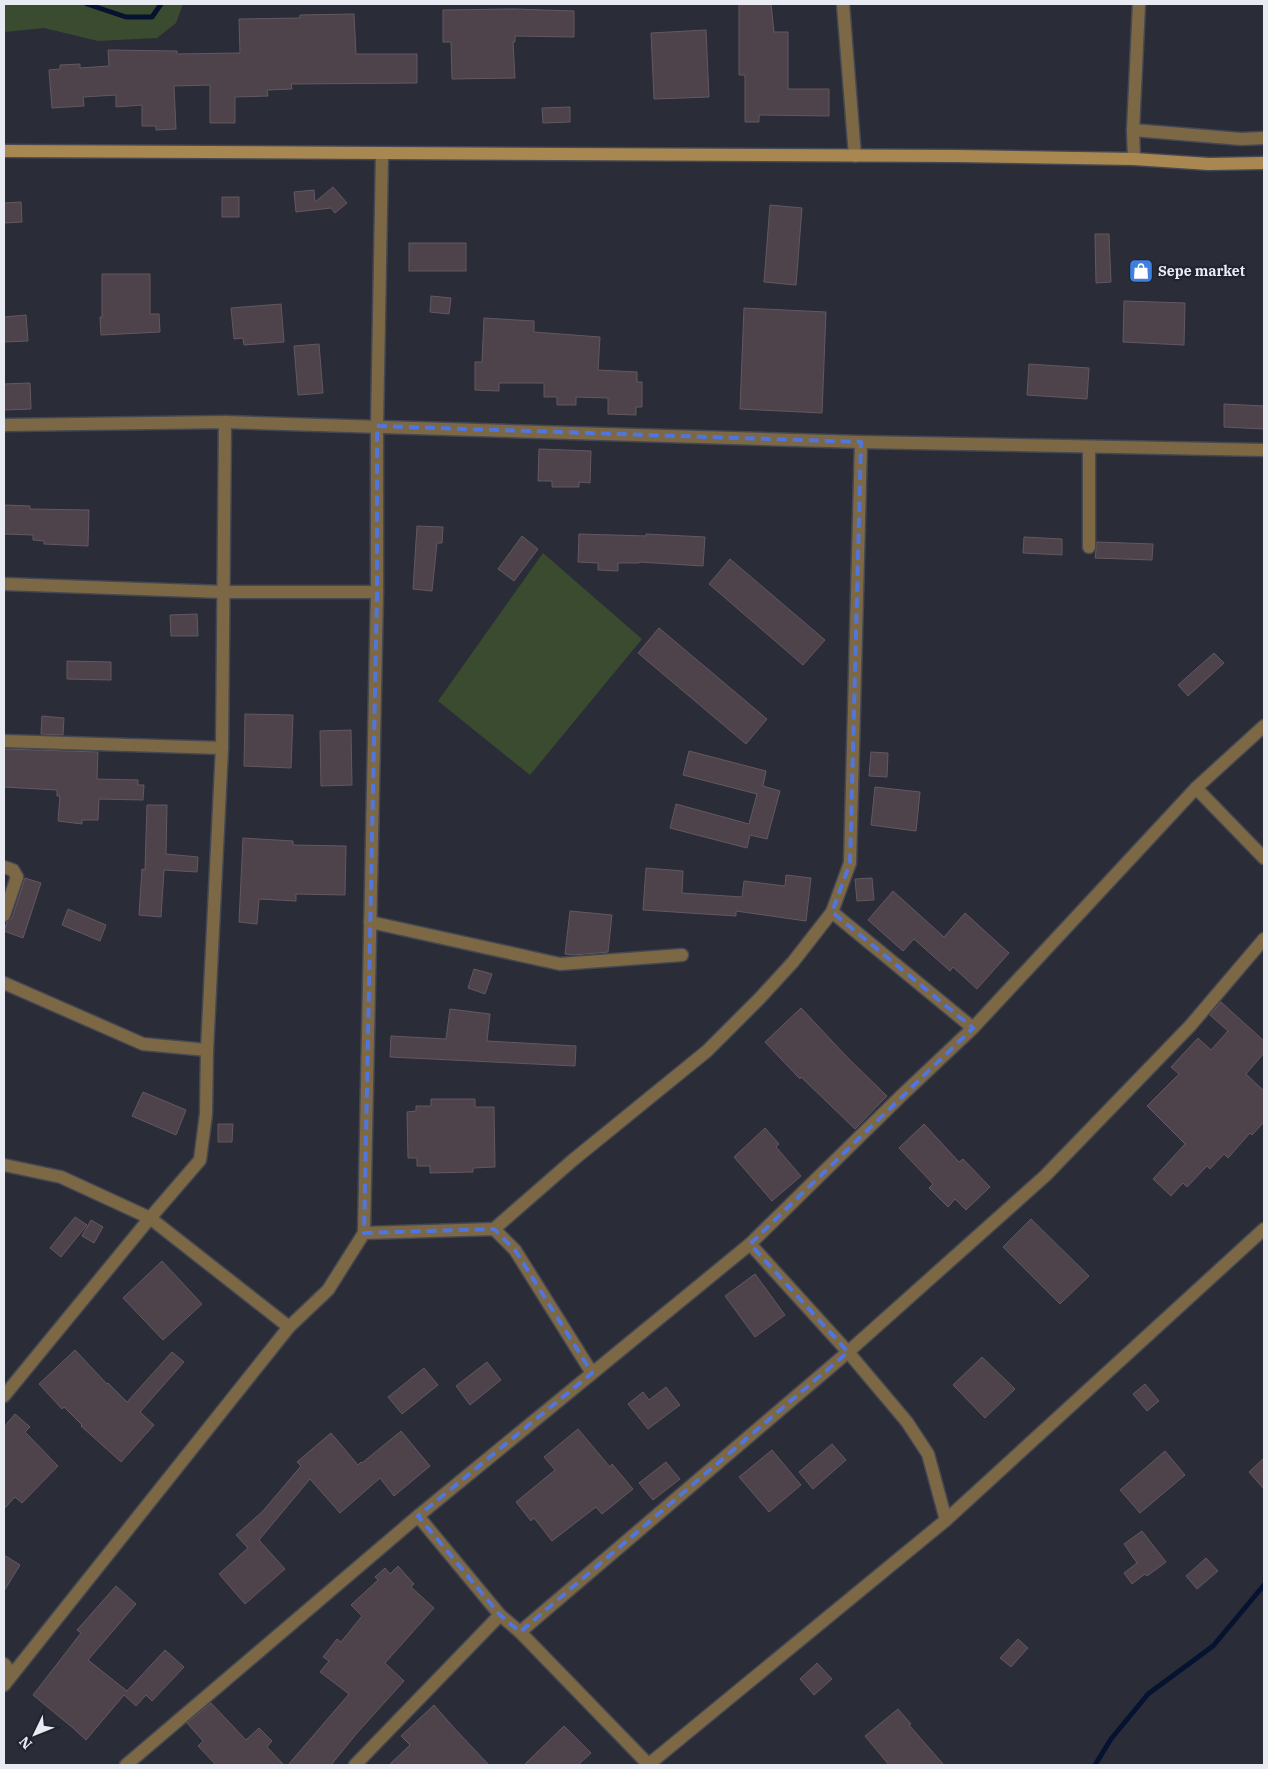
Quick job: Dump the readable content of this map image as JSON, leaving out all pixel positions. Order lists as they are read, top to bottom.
{
  "places": {
    "shop": ["Sepe market"]
  },
  "north": "bottom left"
}
